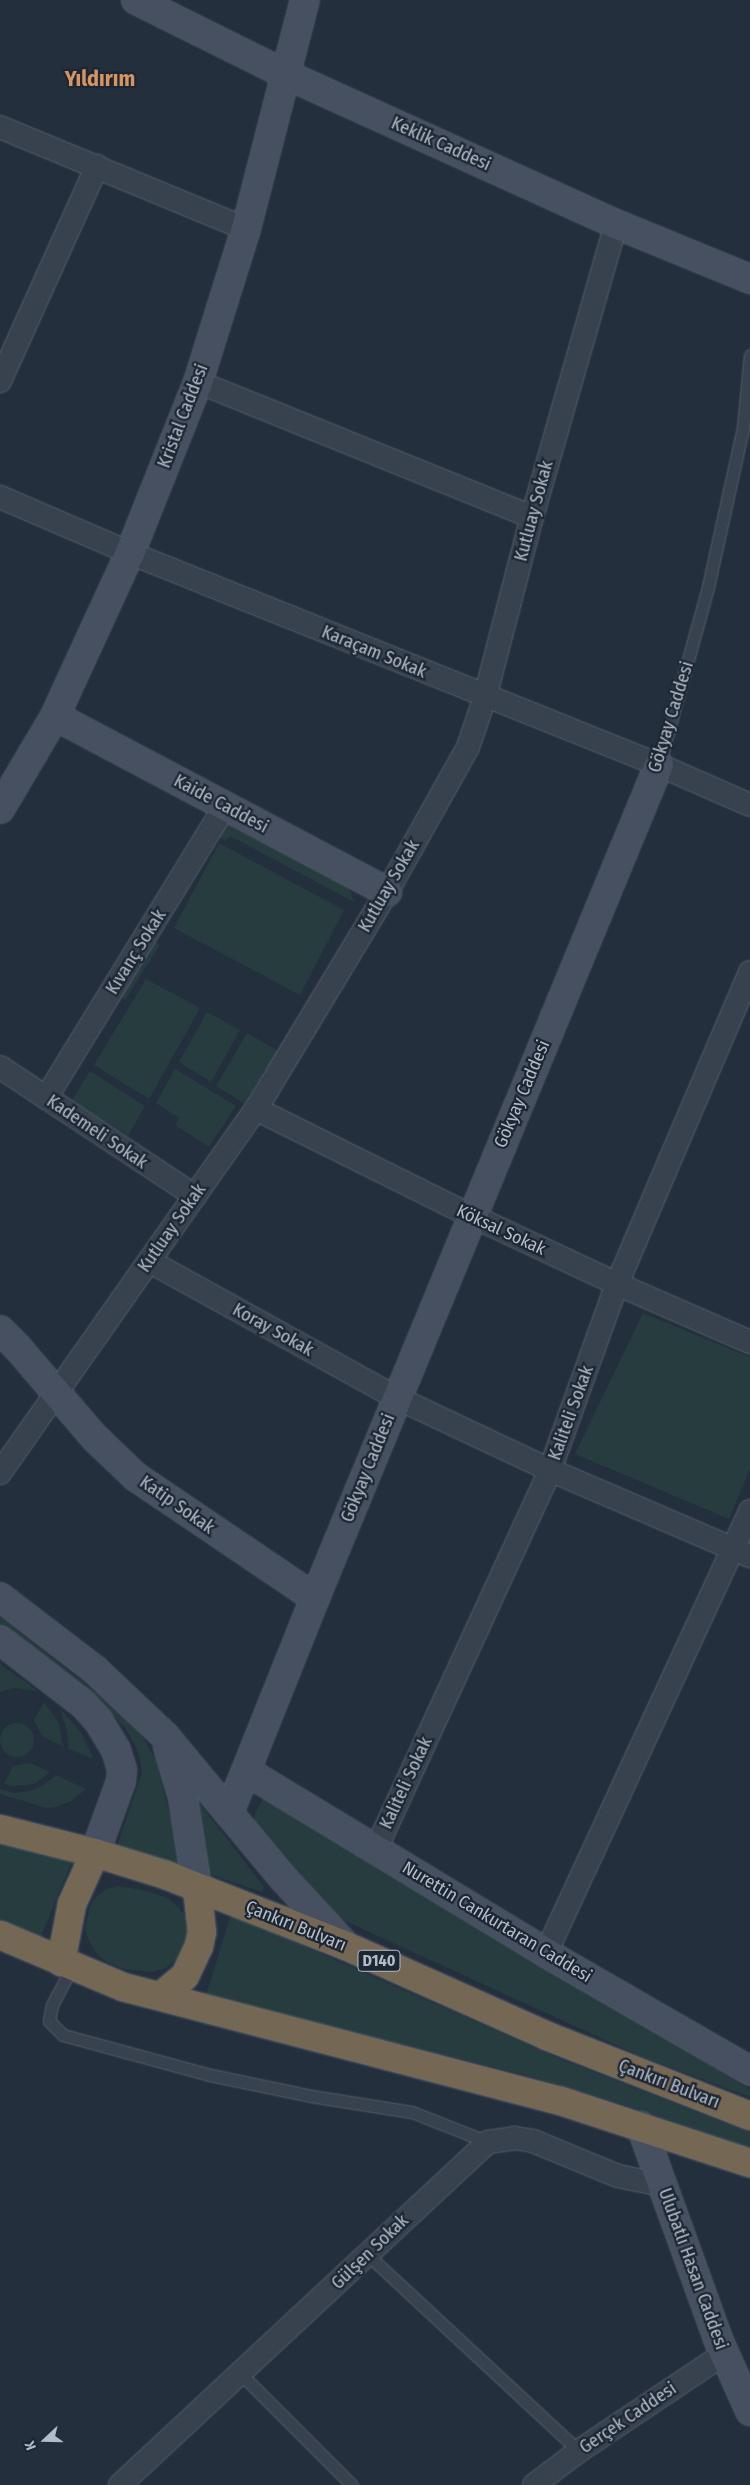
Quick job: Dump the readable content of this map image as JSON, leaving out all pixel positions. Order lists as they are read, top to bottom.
{
  "streets": {
    "highway": ["Çankırı Bulvarı", "D140"],
    "street": [
      "Keklik Caddesi",
      "Kristal Caddesi",
      "Kutluay Sokak",
      "Karaçam Sokak",
      "Gökyay Caddesi",
      "Kaide Caddesi",
      "Kıvanç Sokak",
      "Kademeli Sokak",
      "Köksal Sokak",
      "Koray Sokak",
      "Kaliteli Sokak",
      "Katip Sokak",
      "Nurettin Cankurtaran Caddesi",
      "Gülşen Sokak",
      "Ulubatlı Hasan Caddesi",
      "Gerçek Caddesi"
    ]
  },
  "crossings": [
    ["Keklik Caddesi", "Kristal Caddesi"],
    ["Keklik Caddesi", "Kutluay Sokak"],
    ["Kristal Caddesi", "Karaçam Sokak"],
    ["Kristal Caddesi", "Kaide Caddesi"],
    ["Kutluay Sokak", "Karaçam Sokak"],
    ["Kutluay Sokak", "Kaide Caddesi"],
    ["Kutluay Sokak", "Kademeli Sokak"],
    ["Kutluay Sokak", "Köksal Sokak"],
    ["Kutluay Sokak", "Koray Sokak"],
    ["Kutluay Sokak", "Katip Sokak"],
    ["Karaçam Sokak", "Gökyay Caddesi"],
    ["Gökyay Caddesi", "Köksal Sokak"],
    ["Gökyay Caddesi", "Koray Sokak"],
    ["Gökyay Caddesi", "Katip Sokak"],
    ["Gökyay Caddesi", "Nurettin Cankurtaran Caddesi"],
    ["Kaide Caddesi", "Kıvanç Sokak"],
    ["Kıvanç Sokak", "Kademeli Sokak"],
    ["Köksal Sokak", "Kaliteli Sokak"],
    ["Koray Sokak", "Kaliteli Sokak"],
    ["Kaliteli Sokak", "Nurettin Cankurtaran Caddesi"],
    ["Ulubatlı Hasan Caddesi", "Gerçek Caddesi"]
  ],
  "districts": ["Yıldırım"],
  "north": "left"
}
